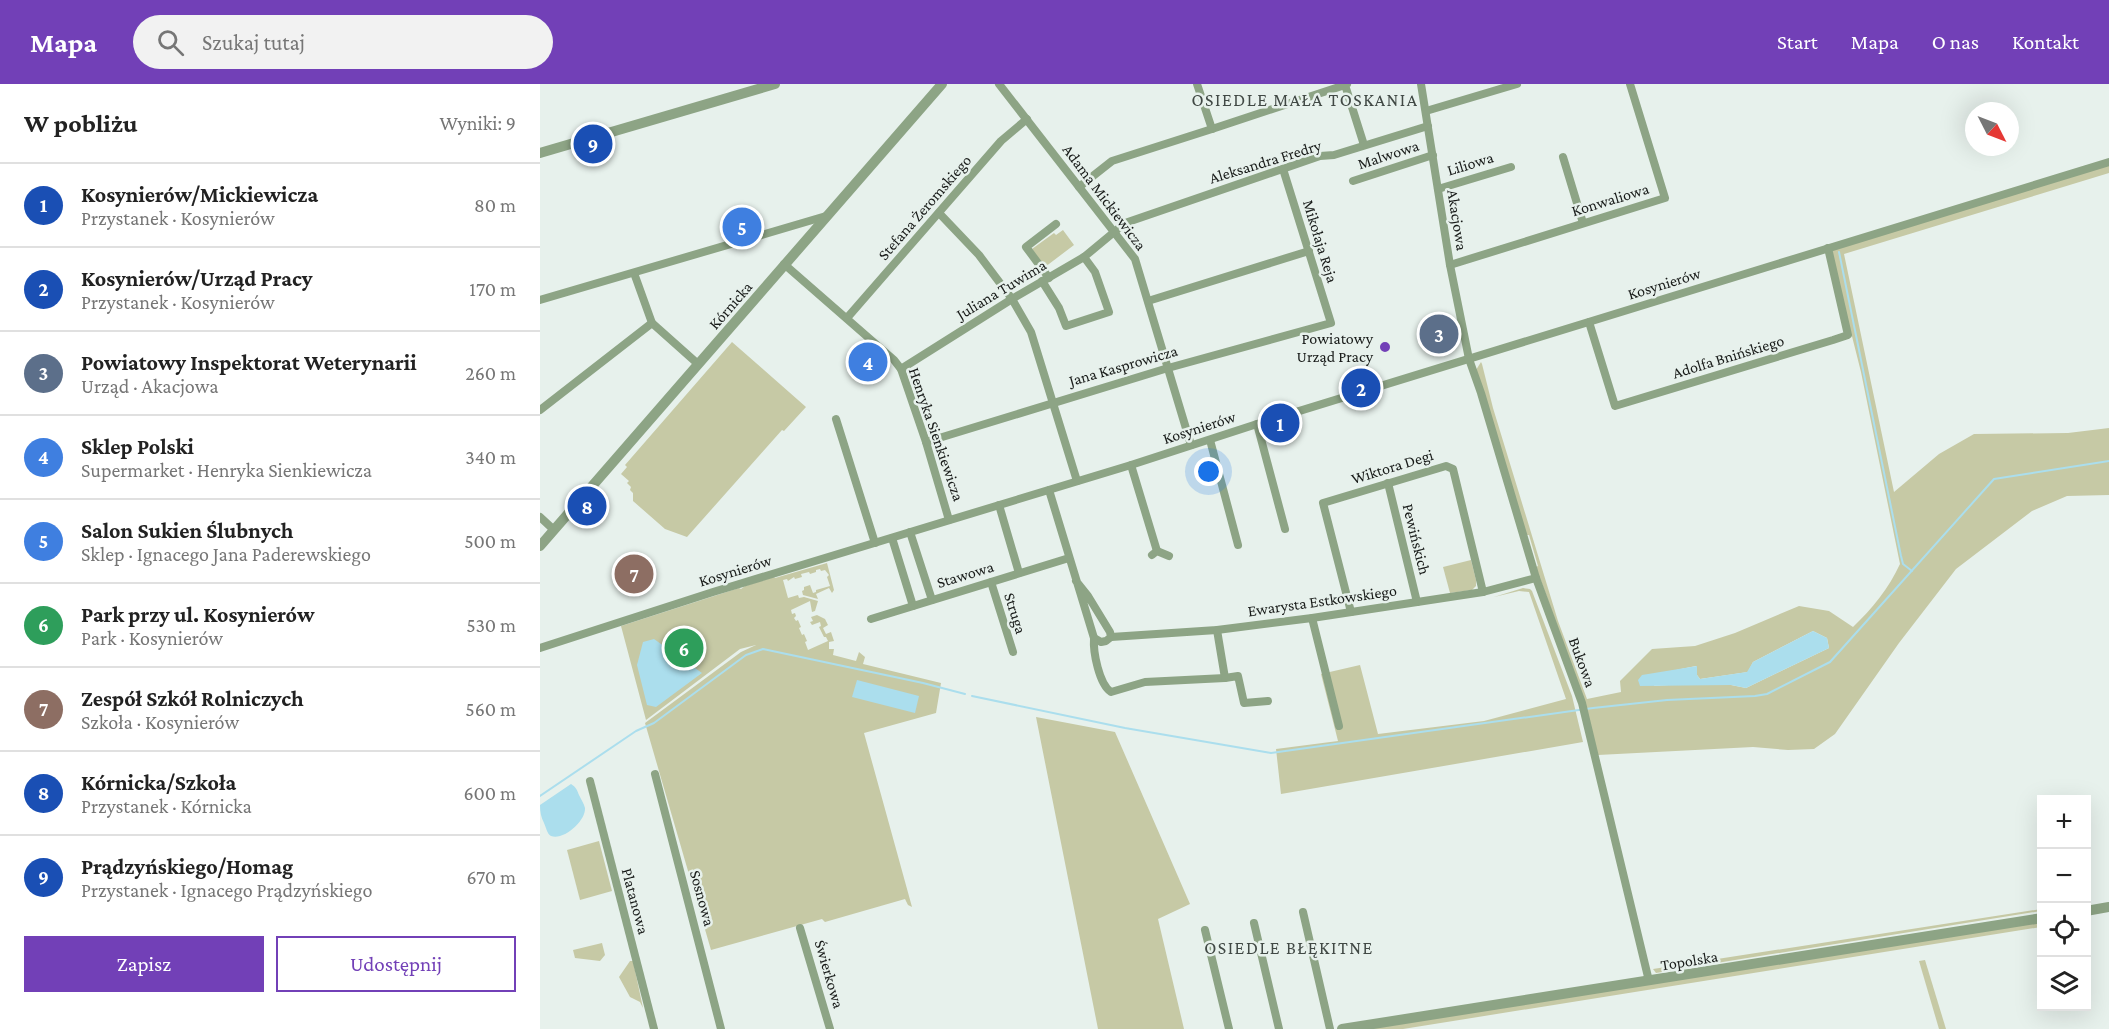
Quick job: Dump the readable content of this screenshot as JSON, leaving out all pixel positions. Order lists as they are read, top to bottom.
{
  "streets": {
    "street": [
      "Malwowa",
      "Aleksandra Fredry",
      "Liliowa",
      "Adama Mickiewicza",
      "Konwaliowa",
      "Stefana Żeromskiego",
      "Akacjowa",
      "Mikołaja Reja",
      "Kosynierów",
      "Juliana Tuwima",
      "Kórnicka",
      "Adolfa Bnińskiego",
      "Jana Kasprowicza",
      "Henryka Sienkiewicza",
      "Wiktora Degi",
      "Pewińskich",
      "Stawowa",
      "Ewarysta Estkowskiego",
      "Struga",
      "Bukowa",
      "Sosnowa",
      "Platanowa",
      "Topolska",
      "Świerkowa"
    ]
  },
  "crossings": [
    ["Malwowa", "Akacjowa"],
    ["Aleksandra Fredry", "Adama Mickiewicza"],
    ["Aleksandra Fredry", "Akacjowa"],
    ["Aleksandra Fredry", "Mikołaja Reja"],
    ["Aleksandra Fredry", "Juliana Tuwima"],
    ["Liliowa", "Akacjowa"],
    ["Adama Mickiewicza", "Stefana Żeromskiego"],
    ["Adama Mickiewicza", "Kosynierów"],
    ["Adama Mickiewicza", "Juliana Tuwima"],
    ["Adama Mickiewicza", "Jana Kasprowicza"],
    ["Konwaliowa", "Akacjowa"],
    ["Stefana Żeromskiego", "Henryka Sienkiewicza"],
    ["Akacjowa", "Kosynierów"],
    ["Akacjowa", "Bukowa"],
    ["Mikołaja Reja", "Jana Kasprowicza"],
    ["Kosynierów", "Adolfa Bnińskiego"],
    ["Kosynierów", "Henryka Sienkiewicza"],
    ["Kosynierów", "Bukowa"],
    ["Juliana Tuwima", "Henryka Sienkiewicza"],
    ["Kórnicka", "Henryka Sienkiewicza"],
    ["Jana Kasprowicza", "Henryka Sienkiewicza"],
    ["Wiktora Degi", "Pewińskich"],
    ["Wiktora Degi", "Ewarysta Estkowskiego"],
    ["Pewińskich", "Ewarysta Estkowskiego"],
    ["Stawowa", "Struga"],
    ["Ewarysta Estkowskiego", "Bukowa"],
    ["Bukowa", "Topolska"]
  ],
  "districts": ["OSIEDLE MAŁA TOSKANIA", "OSIEDLE BŁĘKITNE"],
  "places": ["Powiatowy Urząd Pracy"],
  "north": "bottom right",
  "page": {
    "header": "Mapa",
    "search": "Szukaj tutaj",
    "nav": [
      "Start",
      "Mapa",
      "O nas",
      "Kontakt"
    ],
    "heading": ["W pobliżu", "Wyniki: 9"],
    "pins": [
      "9",
      "5",
      "3",
      "4",
      "2",
      "1",
      "8",
      "7",
      "6"
    ],
    "list": [
      {
        "mark": "1",
        "name": "Kosynierów/Mickiewicza",
        "note": "Przystanek · Kosynierów",
        "value": "80 m"
      },
      {
        "mark": "2",
        "name": "Kosynierów/Urząd Pracy",
        "note": "Przystanek · Kosynierów",
        "value": "170 m"
      },
      {
        "mark": "3",
        "name": "Powiatowy Inspektorat Weterynarii",
        "note": "Urząd · Akacjowa",
        "value": "260 m"
      },
      {
        "mark": "4",
        "name": "Sklep Polski",
        "note": "Supermarket · Henryka Sienkiewicza",
        "value": "340 m"
      },
      {
        "mark": "5",
        "name": "Salon Sukien Ślubnych",
        "note": "Sklep · Ignacego Jana Paderewskiego",
        "value": "500 m"
      },
      {
        "mark": "6",
        "name": "Park przy ul. Kosynierów",
        "note": "Park · Kosynierów",
        "value": "530 m"
      },
      {
        "mark": "7",
        "name": "Zespół Szkół Rolniczych",
        "note": "Szkoła · Kosynierów",
        "value": "560 m"
      },
      {
        "mark": "8",
        "name": "Kórnicka/Szkoła",
        "note": "Przystanek · Kórnicka",
        "value": "600 m"
      },
      {
        "mark": "9",
        "name": "Prądzyńskiego/Homag",
        "note": "Przystanek · Ignacego Prądzyńskiego",
        "value": "670 m"
      }
    ],
    "map_buttons": ["+", "−"],
    "buttons": ["Zapisz", "Udostępnij"]
  }
}
